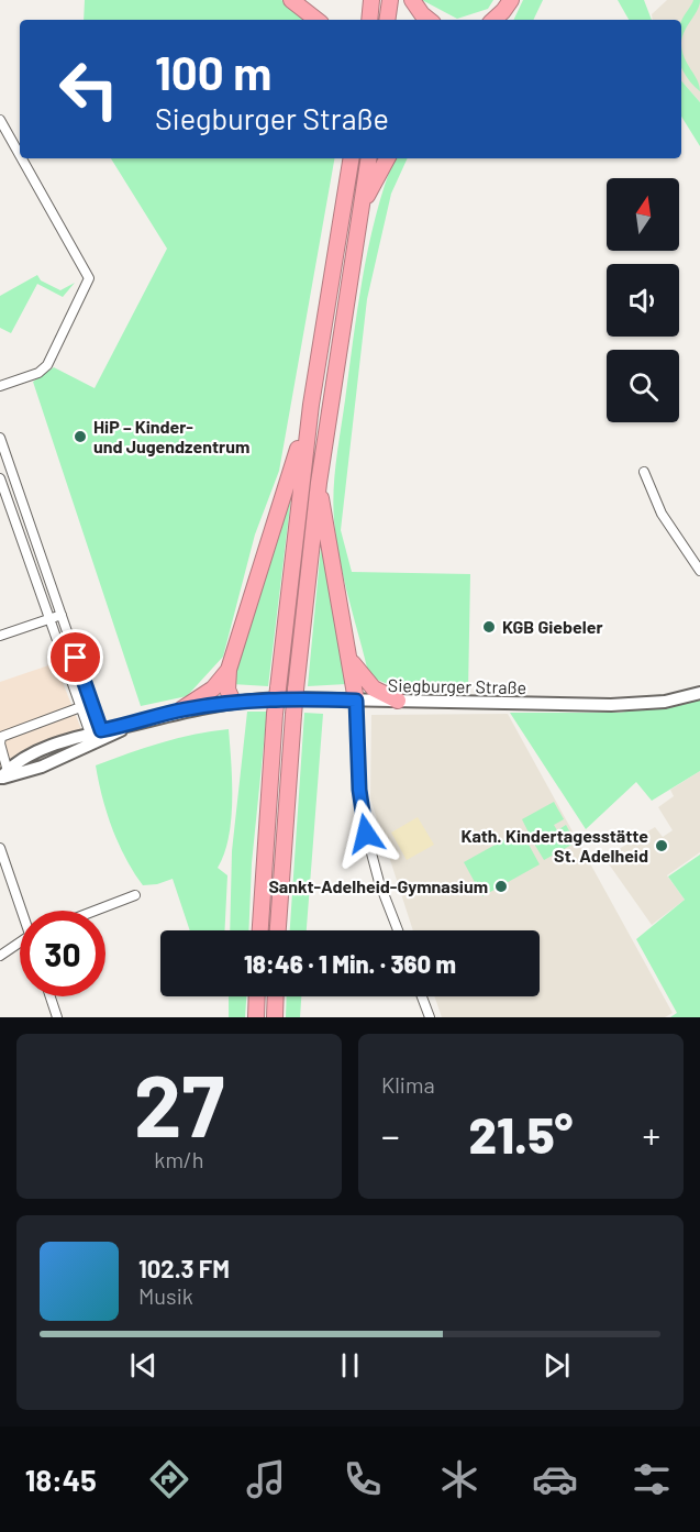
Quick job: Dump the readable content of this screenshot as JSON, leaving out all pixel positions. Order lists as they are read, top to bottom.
{
  "streets": {
    "main road": ["Siegburger Straße"]
  },
  "places": [
    "HiP – Kinder- und Jugendzentrum",
    "KGB Giebeler",
    "Kath. Kindertagesstätte St. Adelheid",
    "Sankt-Adelheid-Gymnasium"
  ],
  "north": "top",
  "page": {
    "turn": ["100 m", "Siegburger Straße"],
    "limit": "30",
    "trip": "18:46 · 1 Min. · 360 m",
    "tile": [
      ["27", "km/h"],
      "Klima"
    ],
    "heat": ["−", "21.5°", "+"],
    "song": ["102.3 FM", "Musik"],
    "tabs": "18:45"
  }
}
